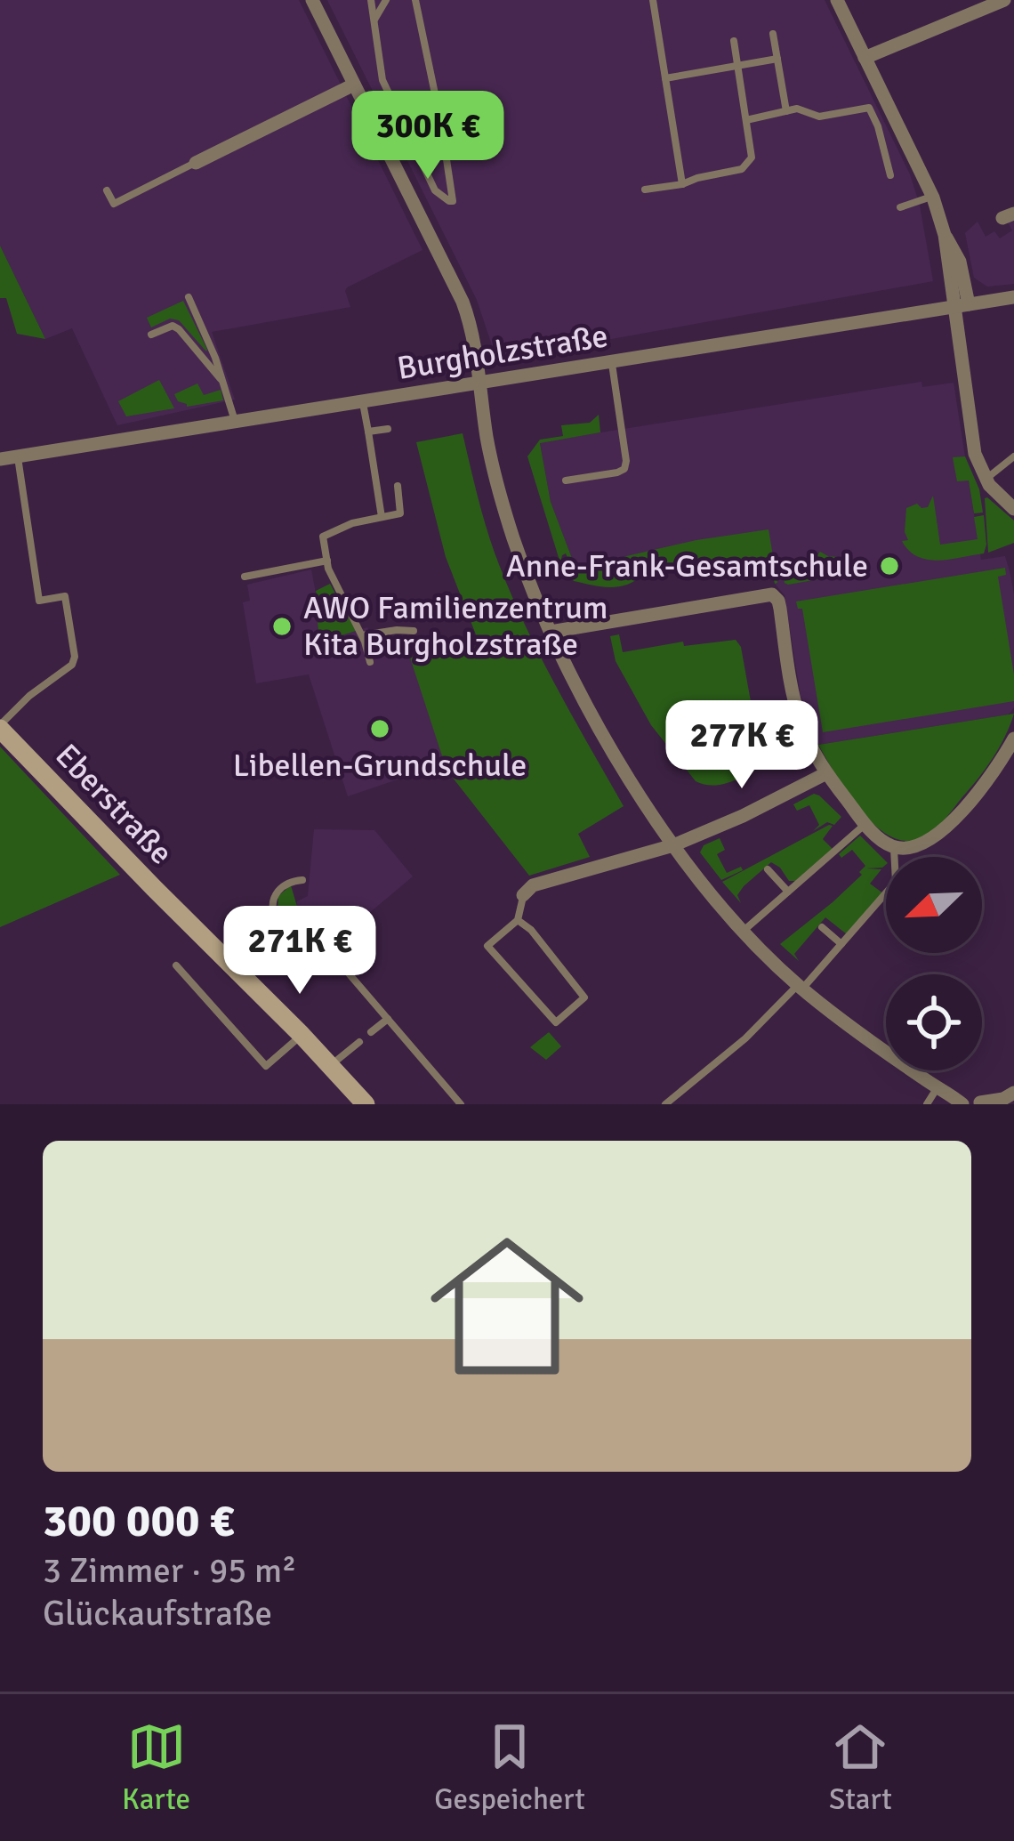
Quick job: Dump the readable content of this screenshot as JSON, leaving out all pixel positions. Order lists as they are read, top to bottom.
{
  "streets": {
    "street": ["Burgholzstraße", "Eberstraße"]
  },
  "places": ["Anne-Frank-Gesamtschule", "AWO Familienzentrum Kita Burgholzstraße", "Libellen-Grundschule"],
  "north": "bottom left",
  "page": {
    "price": ["300K €", "277K €", "271K €"],
    "list": [
      {
        "name": "300 000 €",
        "note": "3 Zimmer · 95 m² · Glückaufstraße"
      }
    ],
    "tabs": ["Karte", "Gespeichert", "Start"]
  }
}
